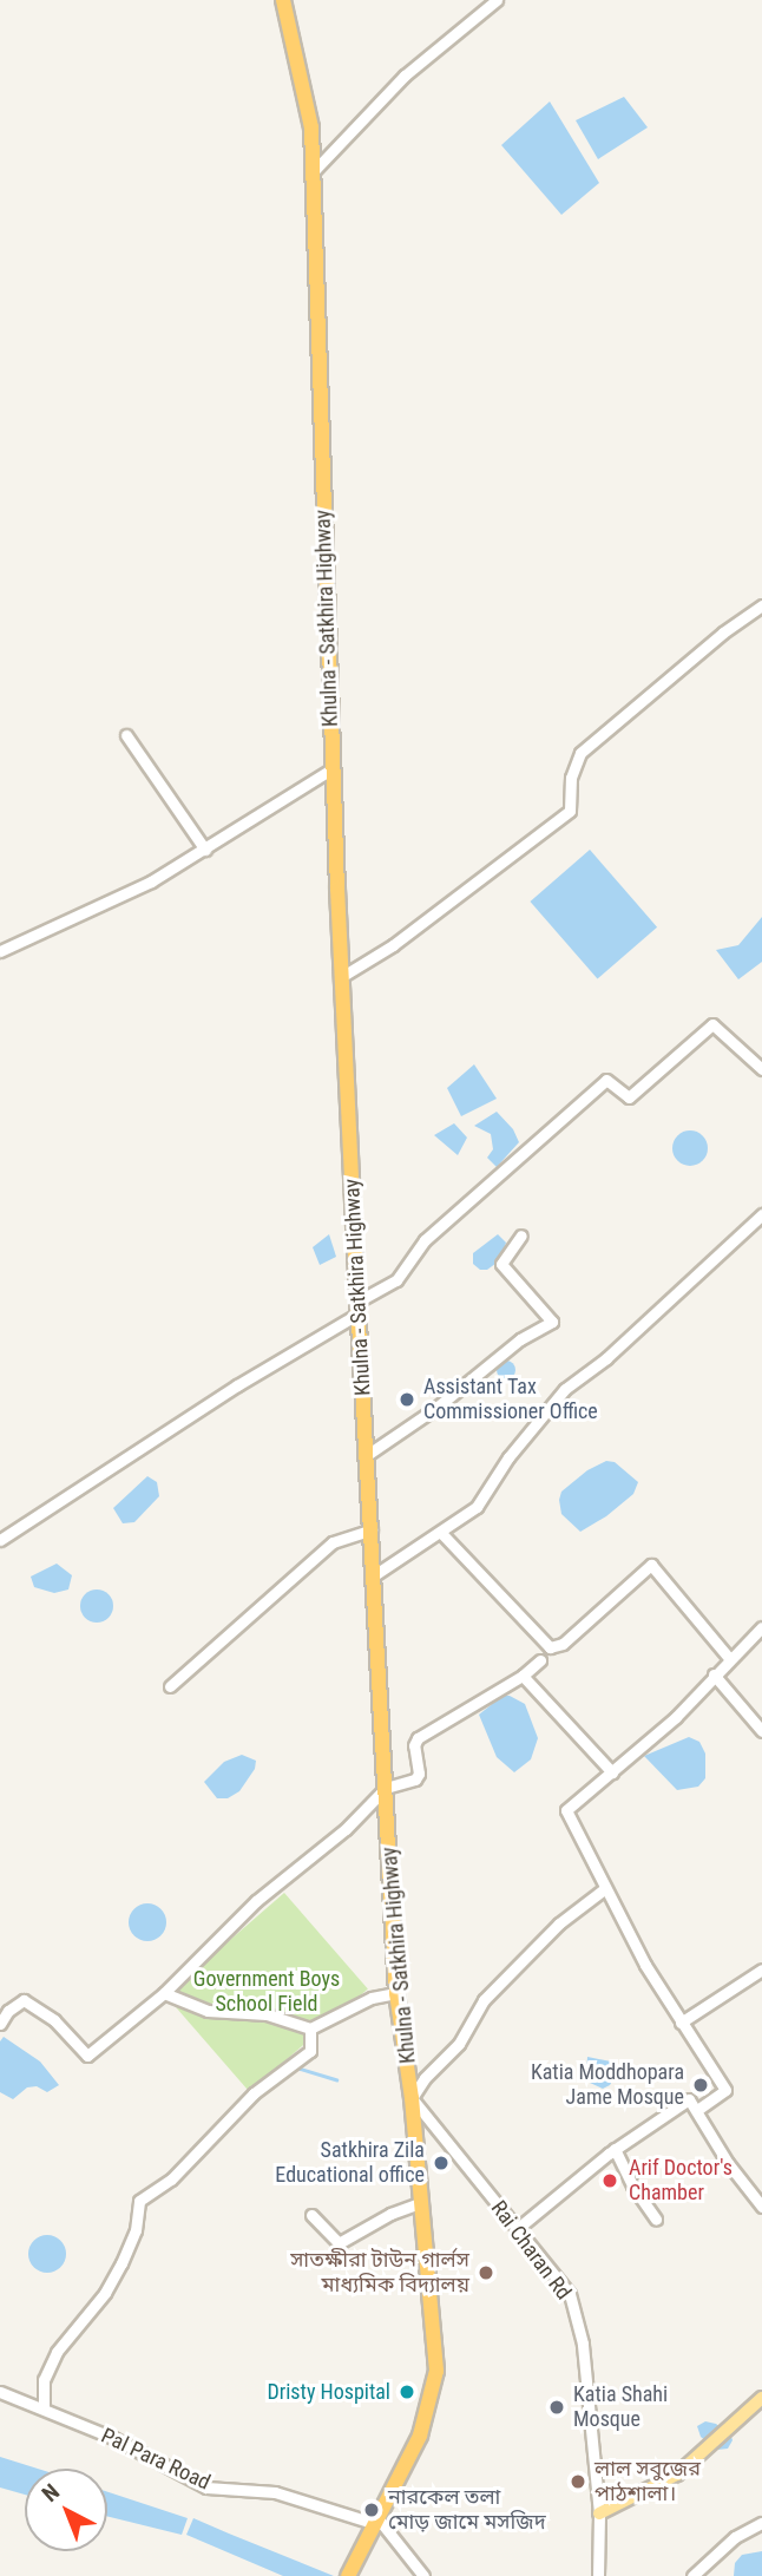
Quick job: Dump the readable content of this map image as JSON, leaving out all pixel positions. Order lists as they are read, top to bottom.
{
  "streets": {
    "highway": ["Khulna - Satkhira Highway"],
    "street": ["Rai Charan Rd", "Pal Para Road"]
  },
  "crossings": [
    ["Khulna - Satkhira Highway", "Rai Charan Rd"],
    ["Khulna - Satkhira Highway", "Pal Para Road"]
  ],
  "parks": ["Government Boys School Field"],
  "places": [
    "Assistant Tax Commissioner Office",
    "Katia Moddhopara Jame Mosque",
    "Satkhira Zila Educational office",
    "Arif Doctor's Chamber",
    "সাতক্ষীরা টাউন গার্লস মাধ্যমিক বিদ্যালয়",
    "Dristy Hospital",
    "Katia Shahi Mosque",
    "লাল সবুজের পাঠশালা।",
    "নারকেল তলা মোড় জামে মসজিদ"
  ],
  "north": "top left"
}
